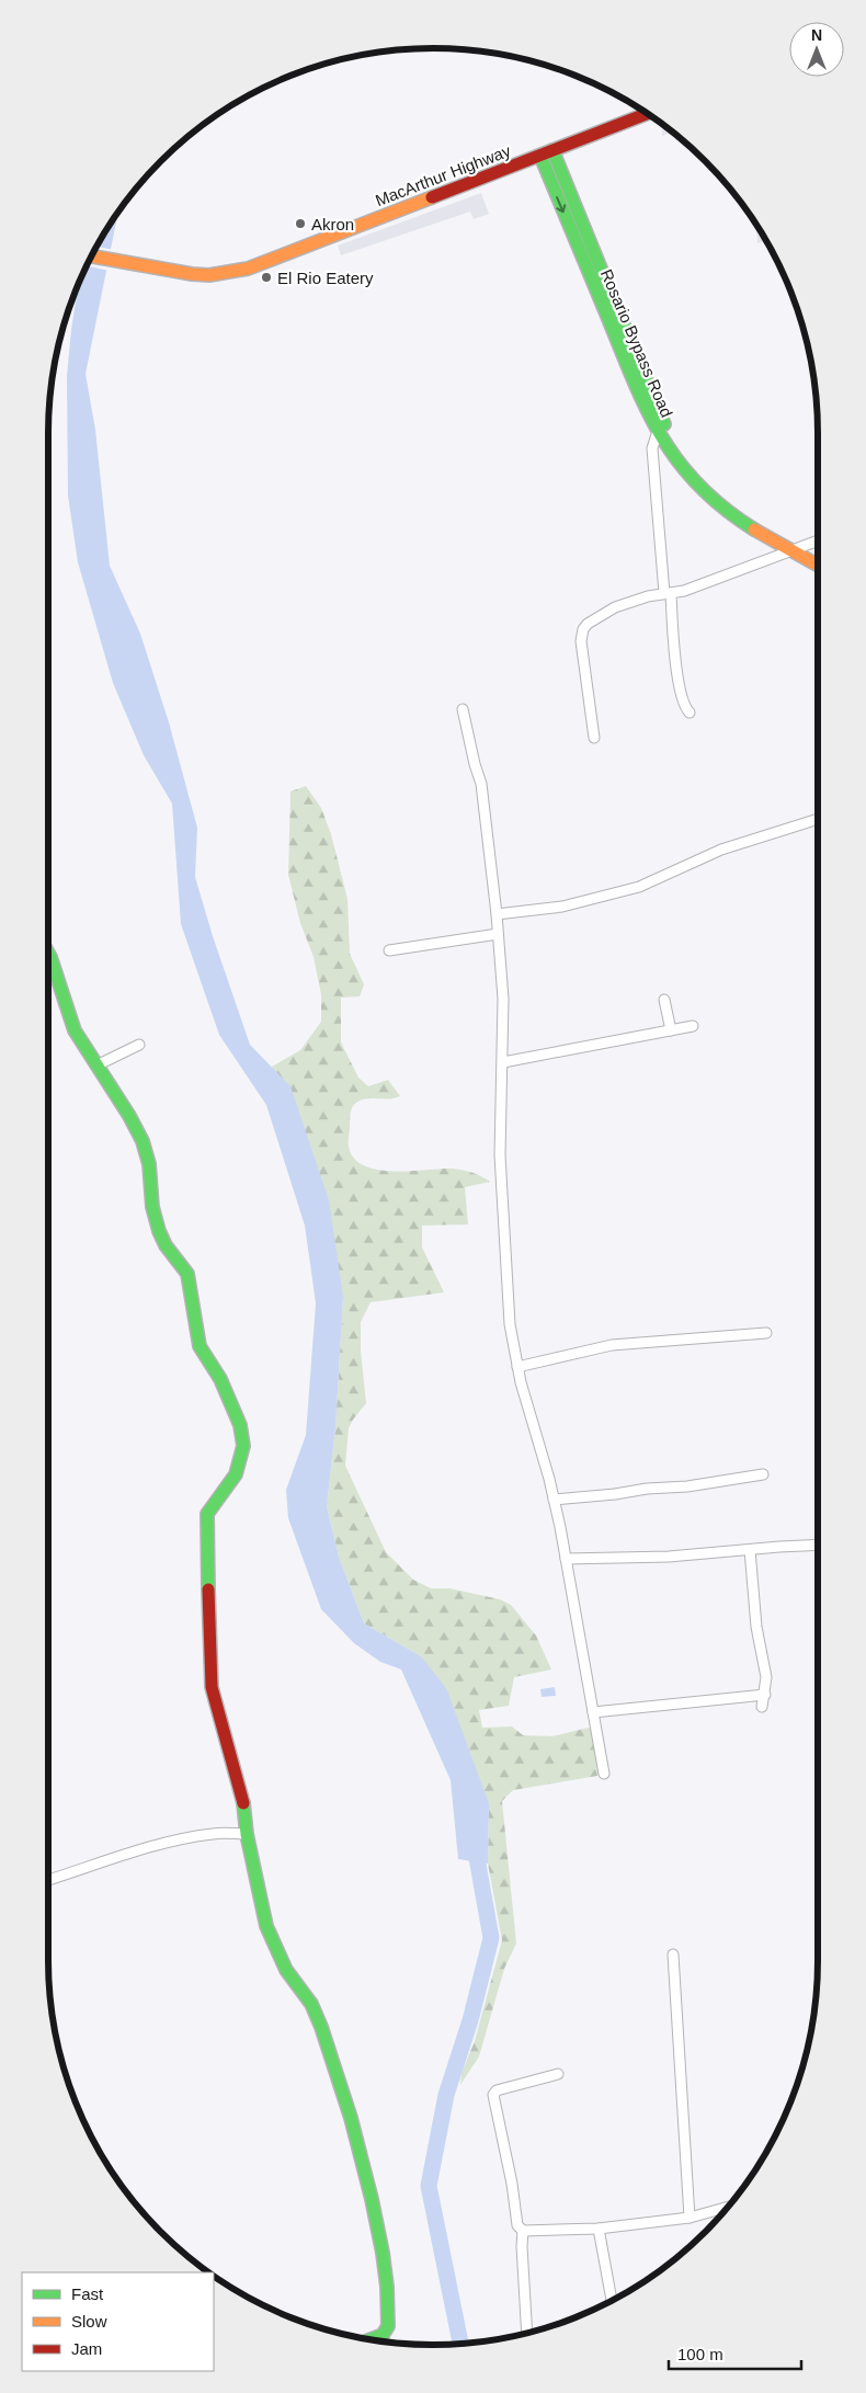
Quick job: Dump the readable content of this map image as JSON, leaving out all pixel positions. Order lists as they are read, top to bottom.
{
  "streets": {
    "main road": ["MacArthur Highway", "Rosario Bypass Road"]
  },
  "crossings": [
    ["MacArthur Highway", "Rosario Bypass Road"]
  ],
  "places": ["Akron", "El Rio Eatery"],
  "legend": ["Fast", "Slow", "Jam"],
  "scale_bar": "100 m",
  "north": "top"
}
